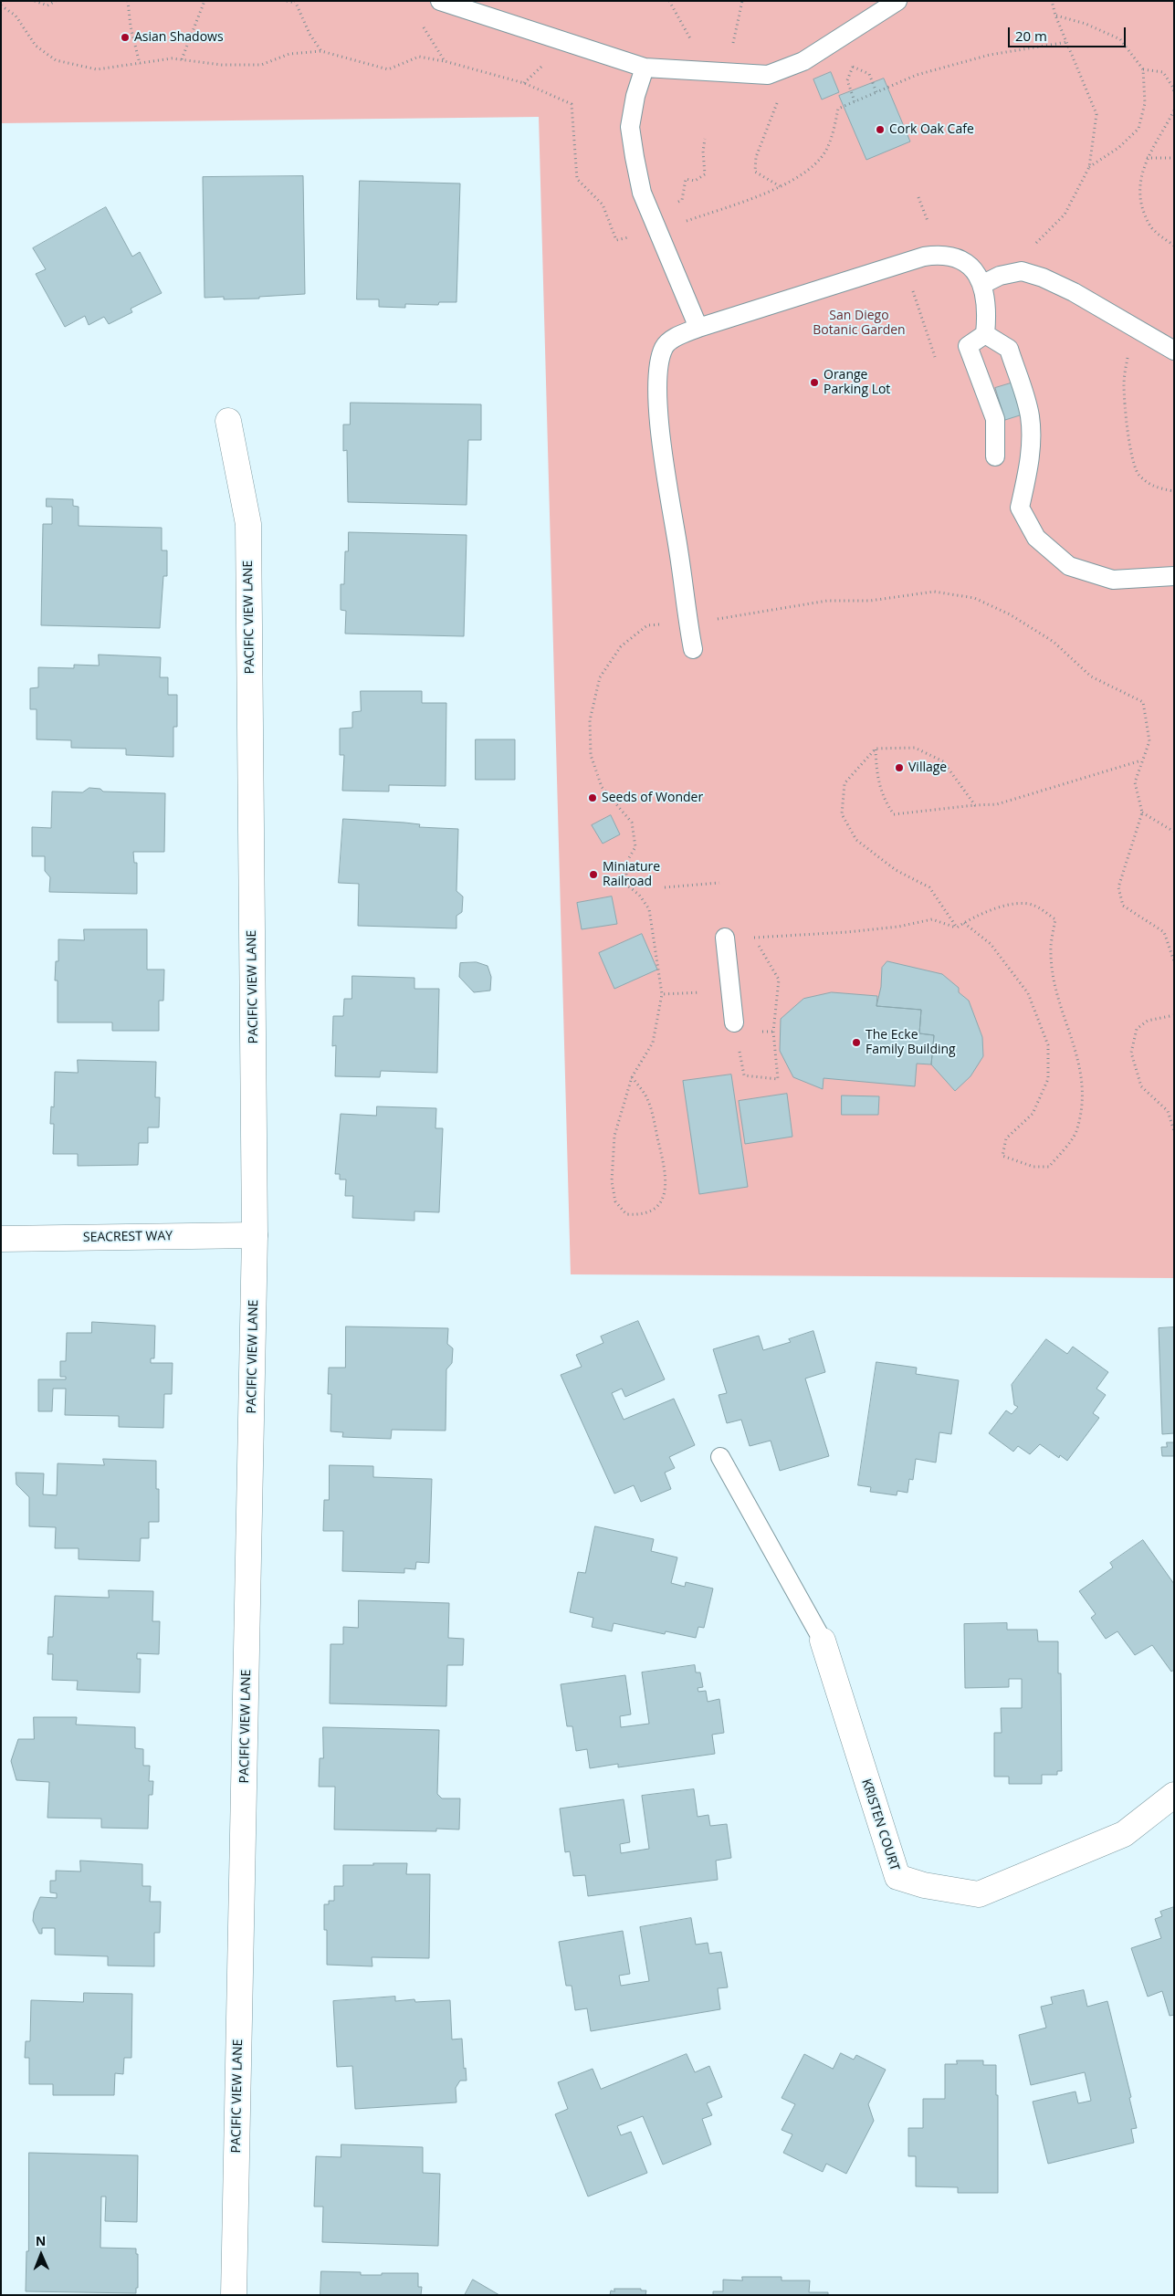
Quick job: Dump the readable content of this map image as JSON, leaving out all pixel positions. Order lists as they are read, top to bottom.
{
  "streets": {
    "street": ["PACIFIC VIEW LANE", "SEACREST WAY", "KRISTEN COURT"]
  },
  "crossings": [
    ["PACIFIC VIEW LANE", "SEACREST WAY"]
  ],
  "parks": ["San Diego Botanic Garden"],
  "places": [
    "Asian Shadows",
    "Cork Oak Cafe",
    "Orange Parking Lot",
    "Village",
    "Seeds of Wonder",
    "Miniature Railroad",
    "The Ecke Family Building"
  ],
  "scale_bar": "20 m",
  "north": "top"
}
